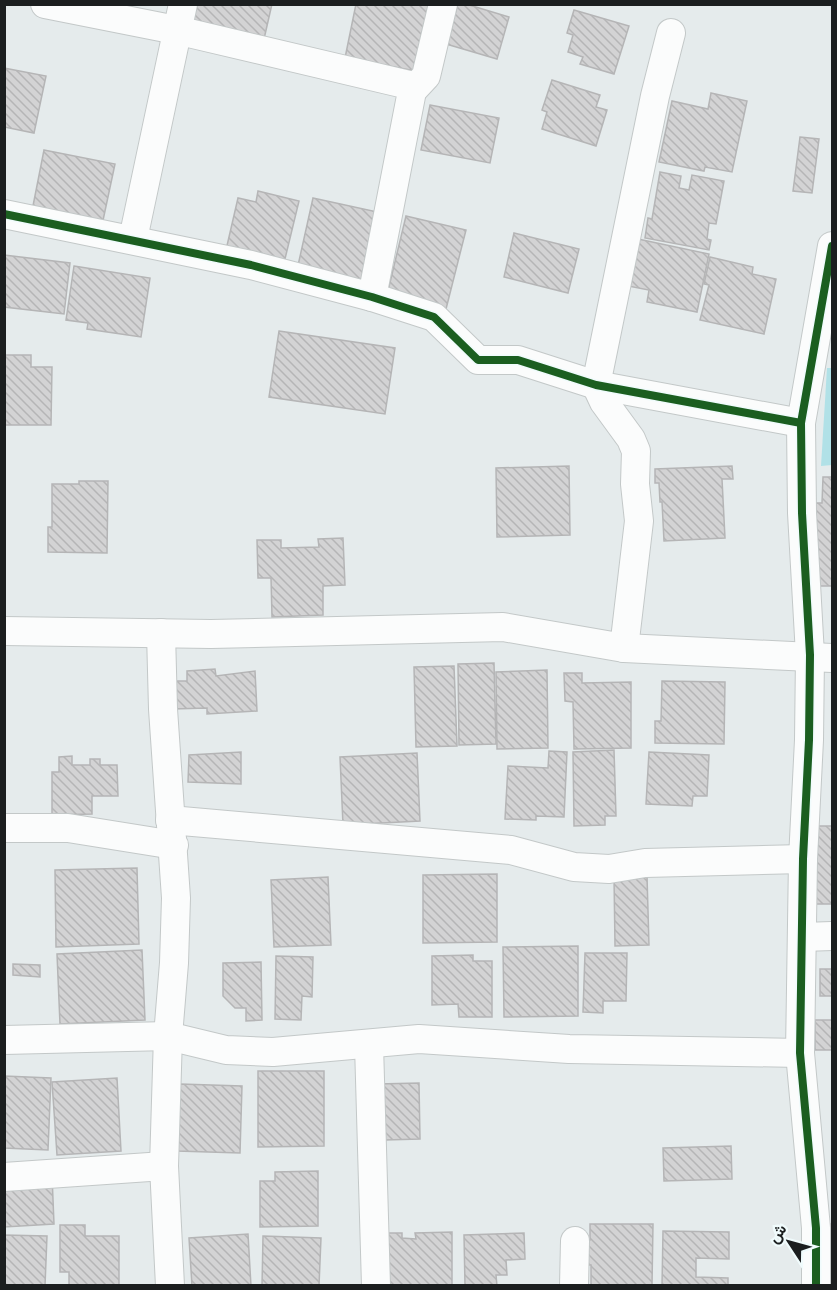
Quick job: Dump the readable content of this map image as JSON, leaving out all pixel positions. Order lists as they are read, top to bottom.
{
  "north": "top left"
}
